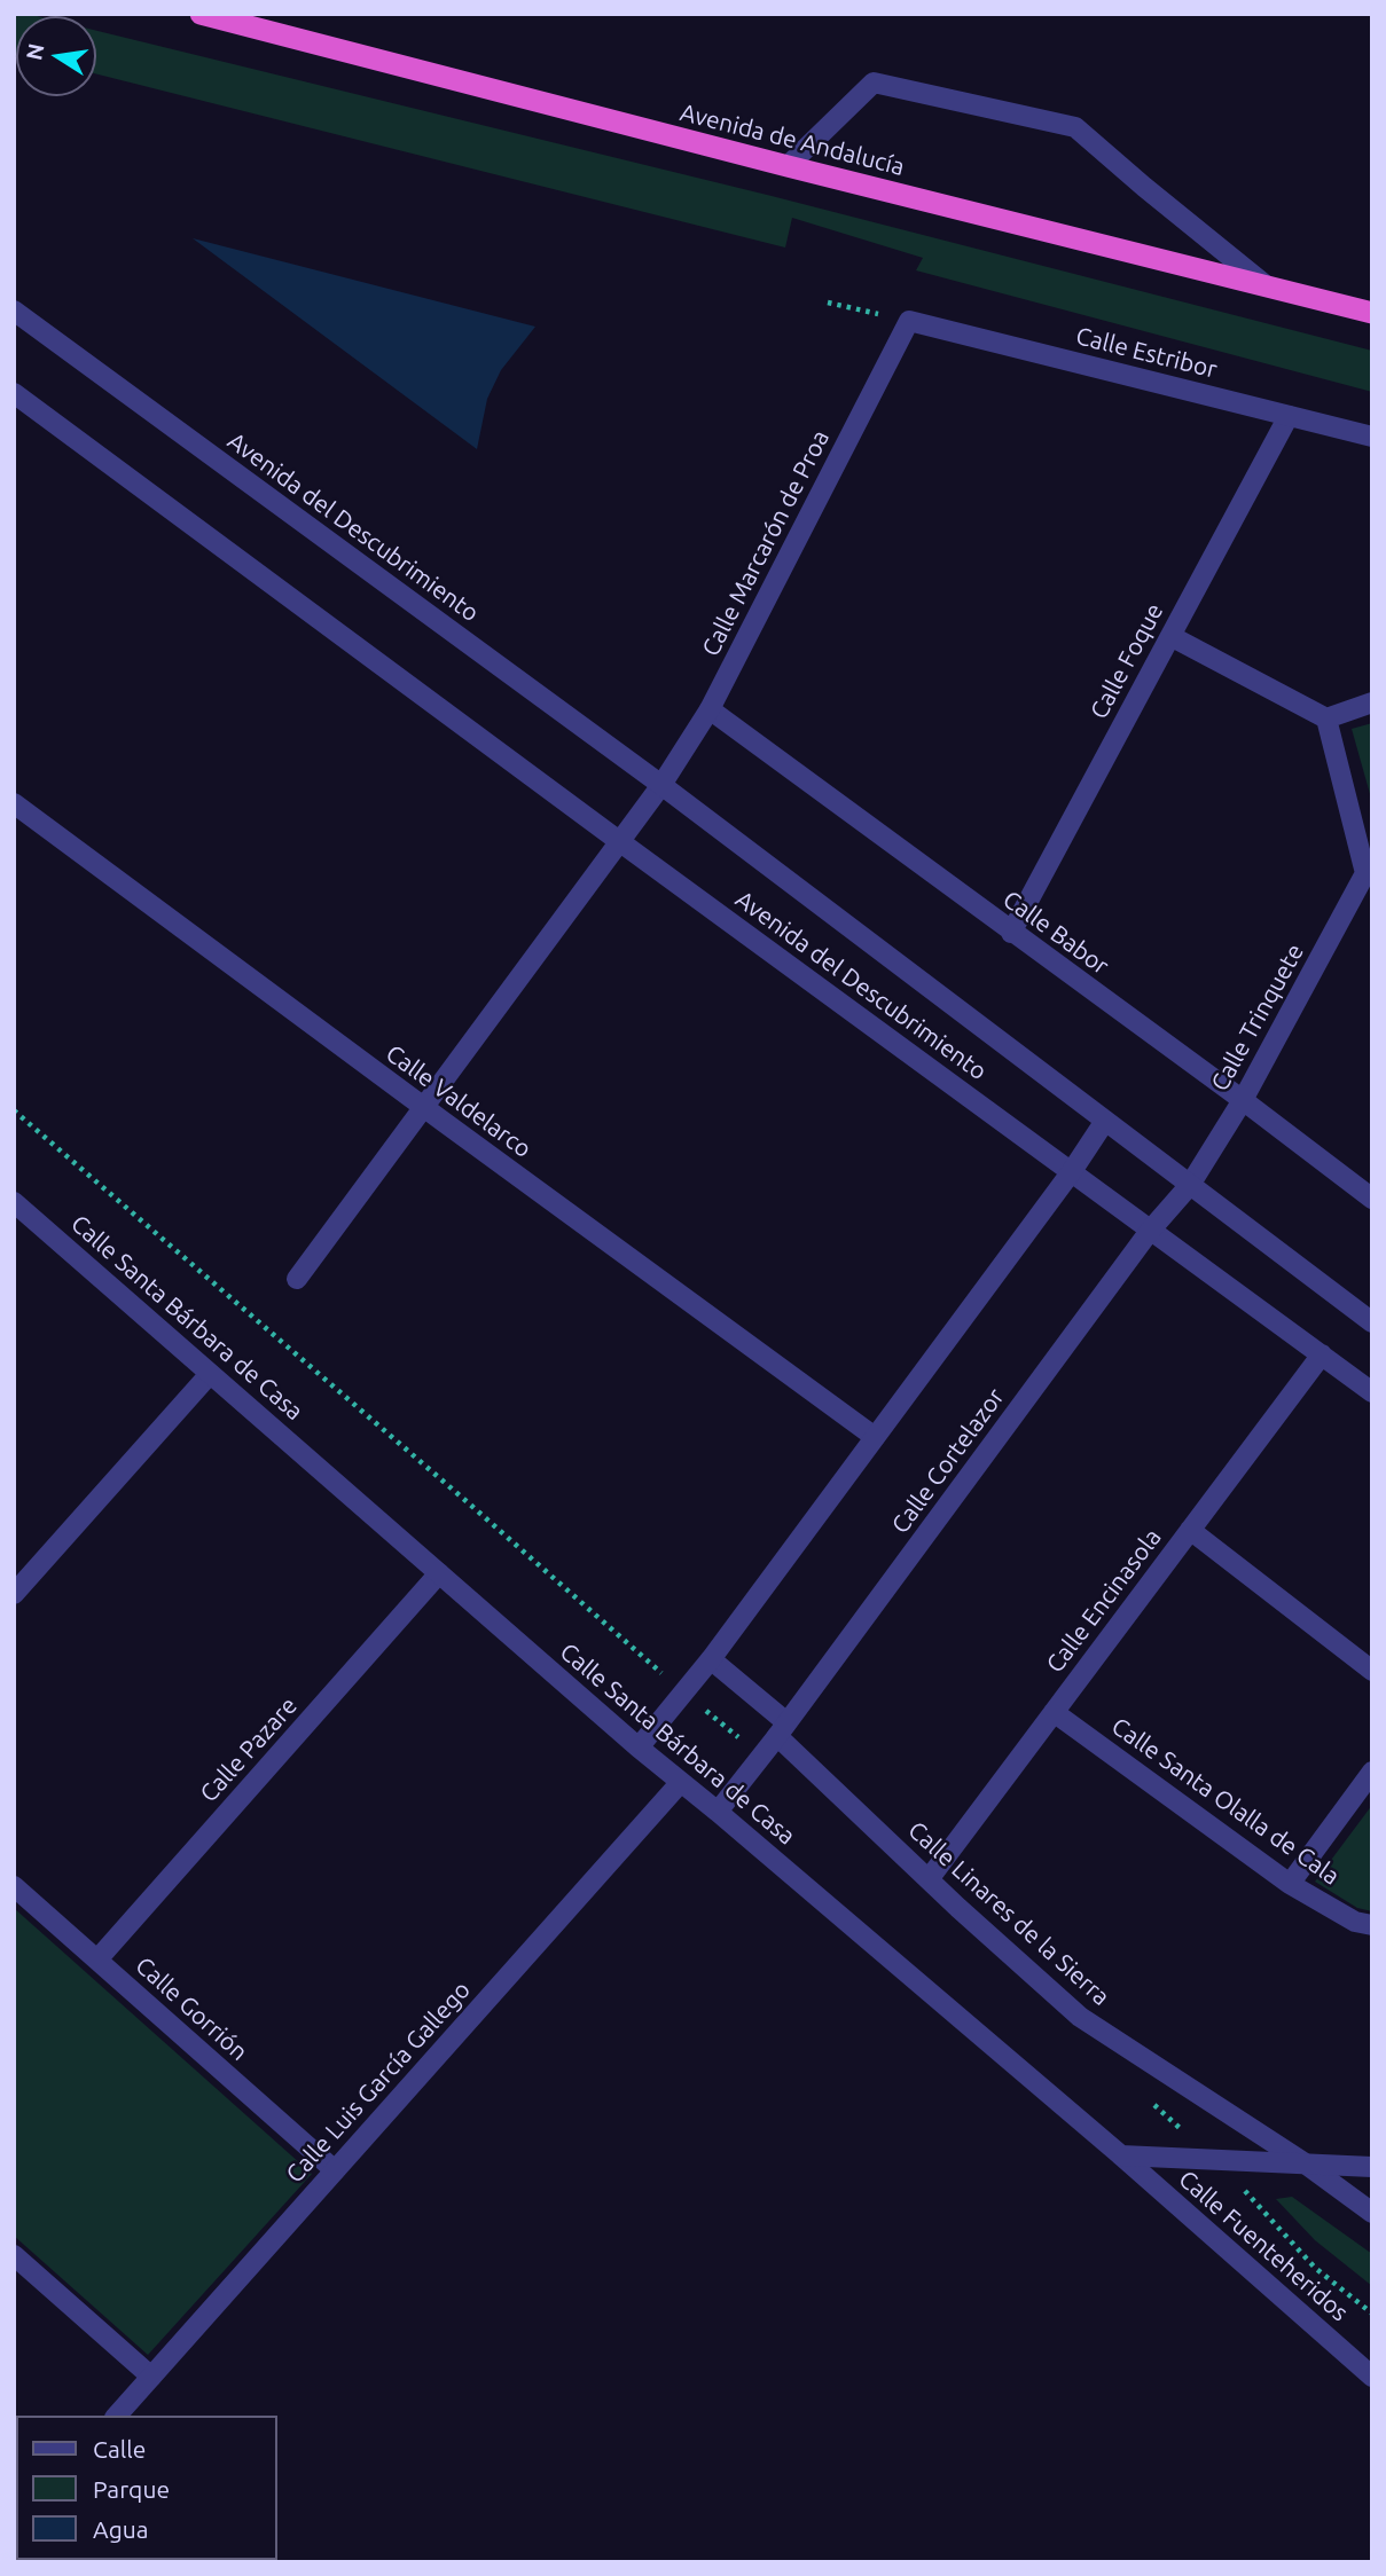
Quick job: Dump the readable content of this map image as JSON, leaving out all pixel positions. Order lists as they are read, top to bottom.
{
  "streets": {
    "highway": ["Avenida de Andalucía"],
    "street": [
      "Calle Estribor",
      "Avenida del Descubrimiento",
      "Calle Marcarón de Proa",
      "Calle Foque",
      "Calle Babor",
      "Calle Trinquete",
      "Calle Valdelarco",
      "Calle Santa Bárbara de Casa",
      "Calle Cortelazor",
      "Calle Encinasola",
      "Calle Pazare",
      "Calle Santa Olalla de Cala",
      "Calle Linares de la Sierra",
      "Calle Gorrión",
      "Calle Luis García Gallego",
      "Calle Fuenteheridos"
    ]
  },
  "crossings": [
    ["Calle Estribor", "Calle Marcarón de Proa"],
    ["Calle Estribor", "Calle Foque"],
    ["Avenida del Descubrimiento", "Calle Marcarón de Proa"],
    ["Avenida del Descubrimiento", "Calle Trinquete"],
    ["Avenida del Descubrimiento", "Calle Cortelazor"],
    ["Avenida del Descubrimiento", "Calle Encinasola"],
    ["Calle Marcarón de Proa", "Calle Babor"],
    ["Calle Foque", "Calle Babor"],
    ["Calle Babor", "Calle Trinquete"],
    ["Calle Santa Bárbara de Casa", "Calle Cortelazor"],
    ["Calle Santa Bárbara de Casa", "Calle Pazare"],
    ["Calle Santa Bárbara de Casa", "Calle Luis García Gallego"],
    ["Calle Santa Bárbara de Casa", "Calle Fuenteheridos"],
    ["Calle Cortelazor", "Calle Linares de la Sierra"],
    ["Calle Encinasola", "Calle Santa Olalla de Cala"],
    ["Calle Encinasola", "Calle Linares de la Sierra"],
    ["Calle Pazare", "Calle Gorrión"],
    ["Calle Gorrión", "Calle Luis García Gallego"]
  ],
  "legend": ["Calle", "Parque", "Agua"],
  "north": "left"
}
